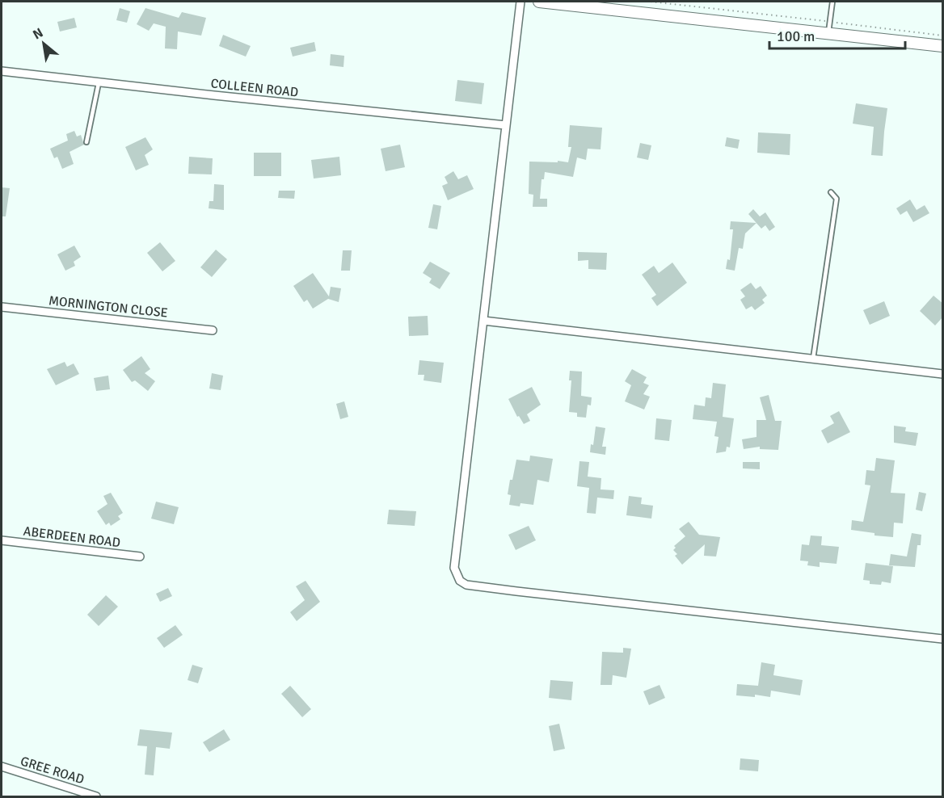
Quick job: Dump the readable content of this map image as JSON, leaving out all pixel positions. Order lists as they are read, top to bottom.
{
  "streets": {
    "street": [
      "COLLEEN ROAD",
      "MORNINGTON CLOSE",
      "ABERDEEN ROAD",
      "GREE ROAD"
    ]
  },
  "scale_bar": "100 m",
  "north": "top left"
}
